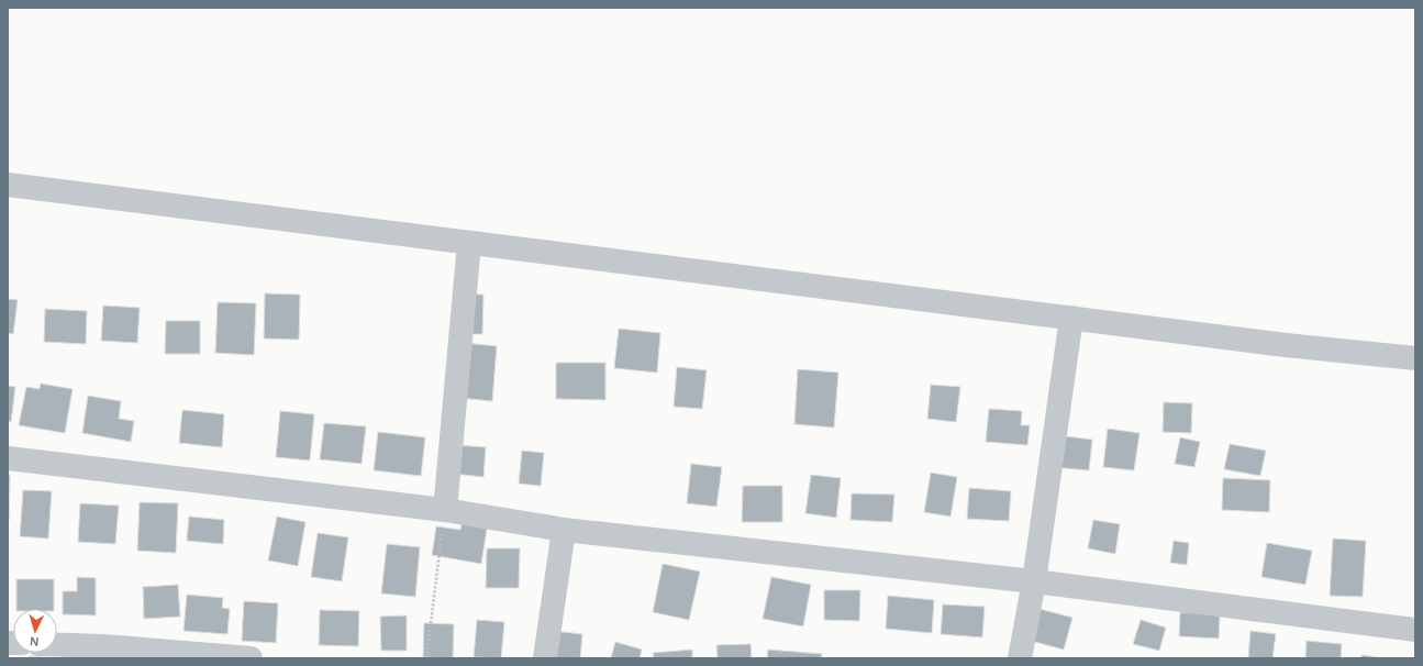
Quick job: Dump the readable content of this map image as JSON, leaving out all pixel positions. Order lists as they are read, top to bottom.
{
  "north": "bottom"
}
